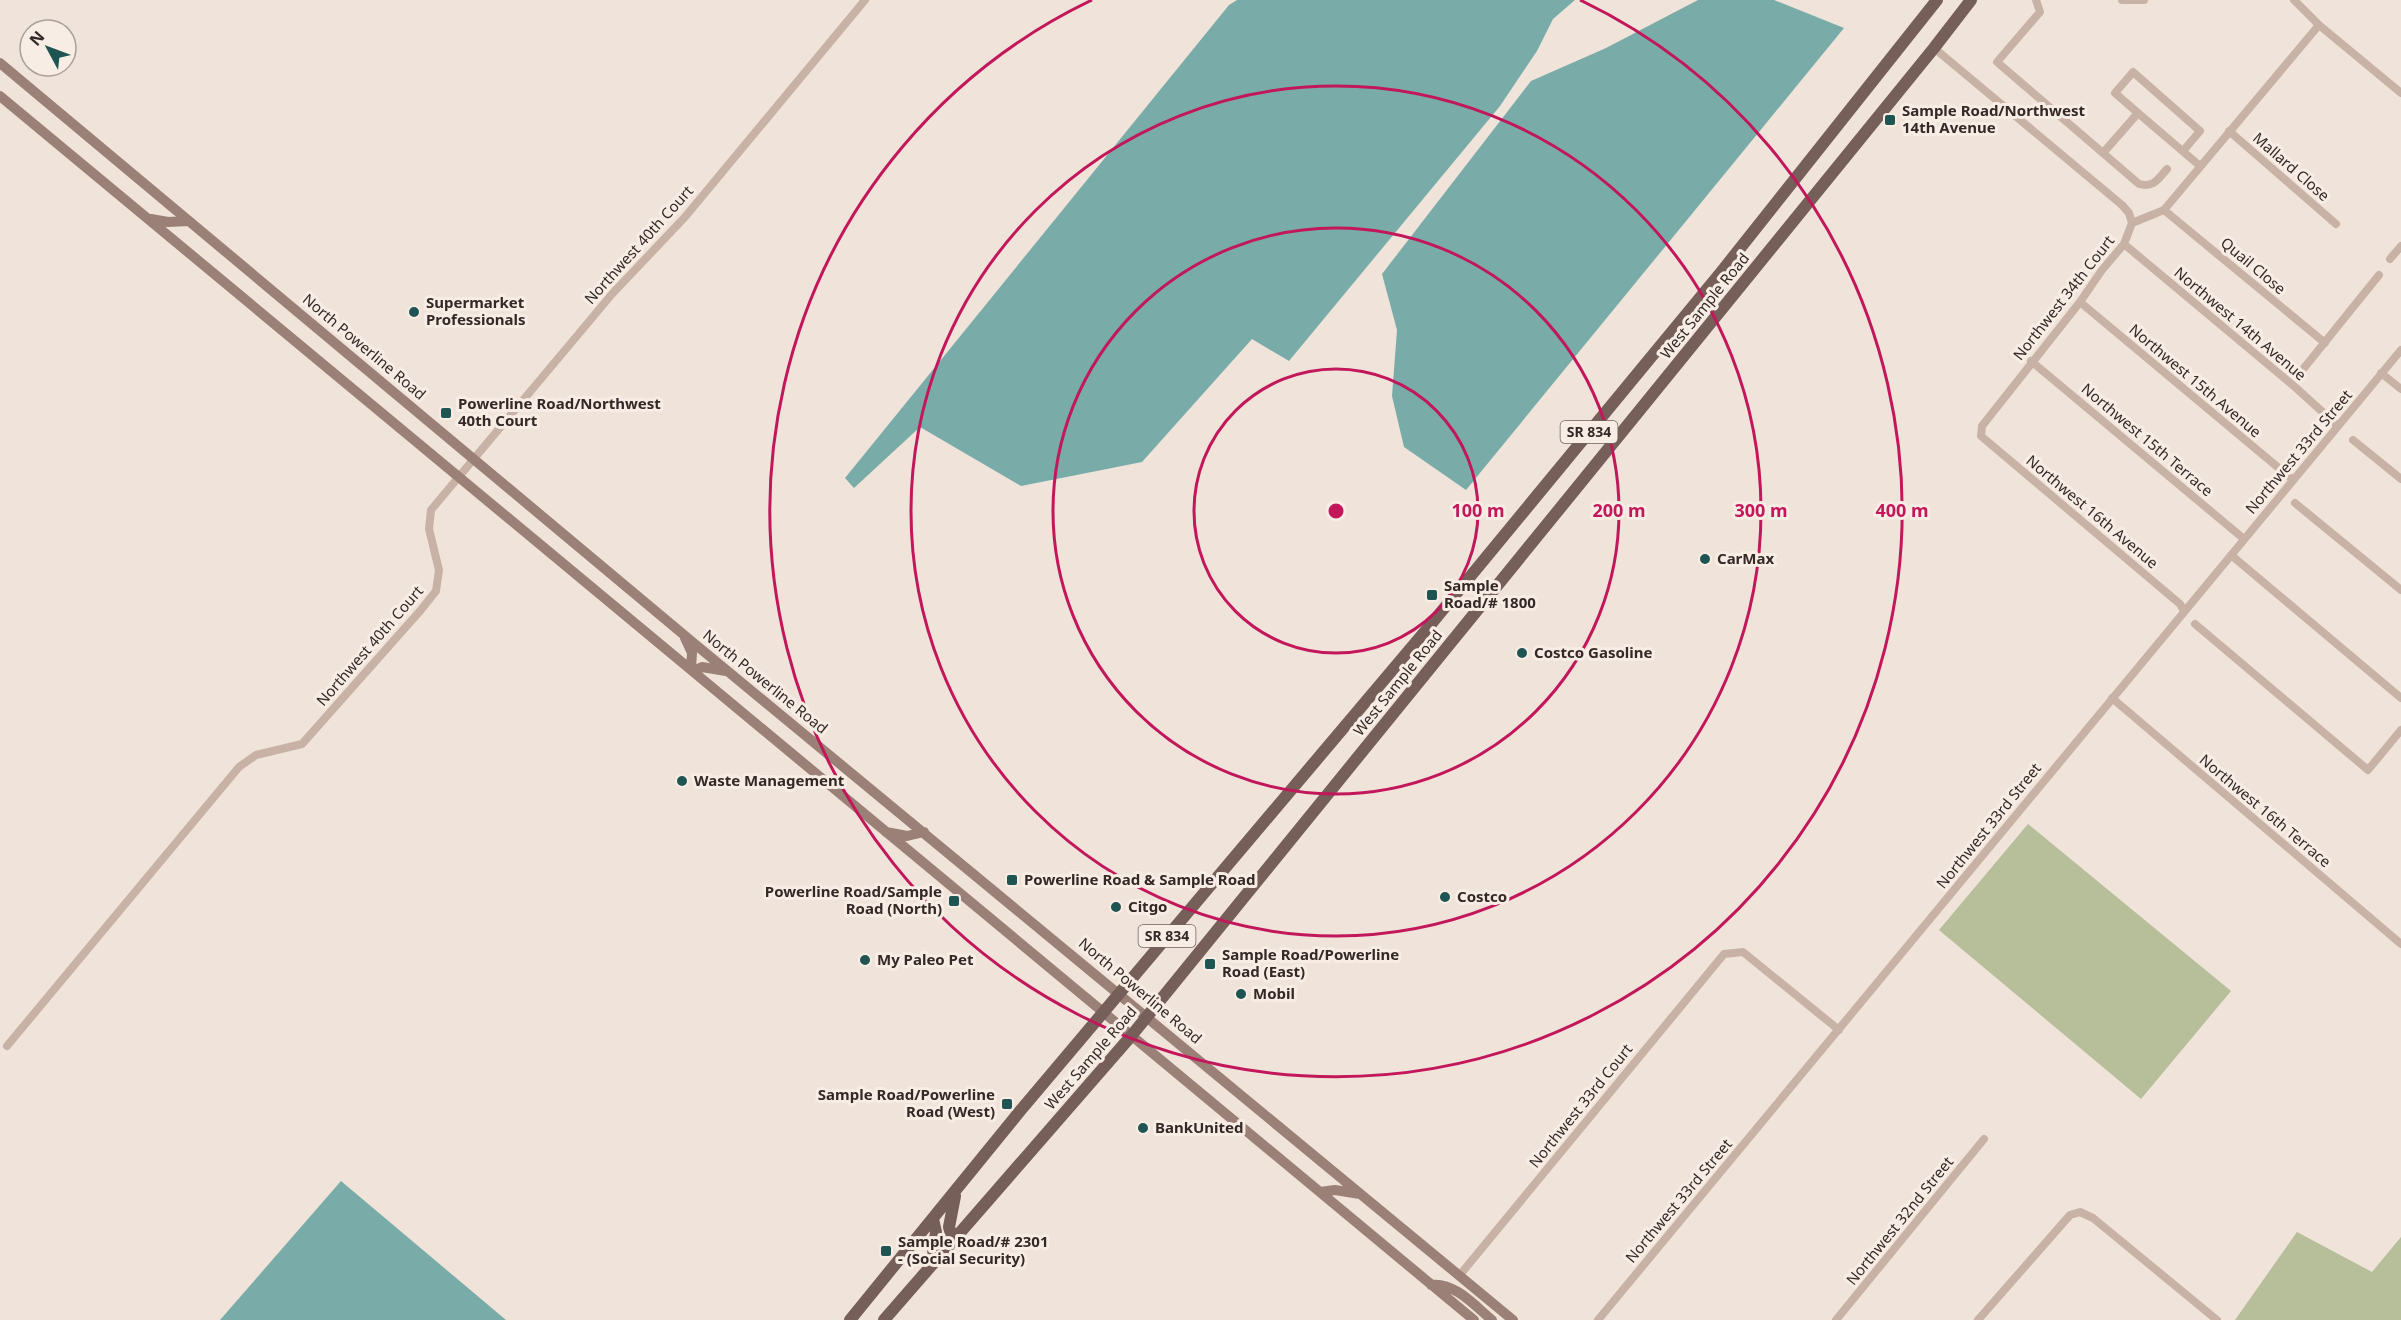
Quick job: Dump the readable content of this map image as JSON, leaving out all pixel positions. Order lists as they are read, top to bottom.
{
  "streets": {
    "main road": ["West Sample Road", "North Powerline Road", "SR 834"],
    "street": [
      "Mallard Close",
      "Northwest 40th Court",
      "Quail Close",
      "Northwest 34th Court",
      "Northwest 14th Avenue",
      "Northwest 15th Avenue",
      "Northwest 15th Terrace",
      "Northwest 33rd Street",
      "Northwest 16th Avenue",
      "Northwest 16th Terrace",
      "Northwest 33rd Court",
      "Northwest 32nd Street"
    ]
  },
  "crossings": [
    ["Northwest 40th Court", "North Powerline Road"],
    ["Northwest 34th Court", "Northwest 14th Avenue"],
    ["Northwest 34th Court", "Northwest 15th Avenue"],
    ["Northwest 34th Court", "Northwest 15th Terrace"],
    ["Northwest 34th Court", "Northwest 16th Avenue"],
    ["West Sample Road", "North Powerline Road"],
    ["Northwest 14th Avenue", "Northwest 33rd Street"],
    ["North Powerline Road", "Northwest 33rd Court"],
    ["Northwest 15th Avenue", "Northwest 33rd Street"],
    ["Northwest 15th Terrace", "Northwest 33rd Street"],
    ["Northwest 33rd Street", "Northwest 16th Avenue"],
    ["Northwest 33rd Street", "Northwest 16th Terrace"],
    ["Northwest 33rd Street", "Northwest 33rd Court"]
  ],
  "places": {
    "transit": [
      "Sample Road/Northwest 14th Avenue",
      "Powerline Road/Northwest 40th Court",
      "Sample Road/# 1800",
      "Powerline Road & Sample Road",
      "Powerline Road/Sample Road (North)",
      "Sample Road/Powerline Road (East)",
      "Sample Road/Powerline Road (West)",
      "Sample Road/# 2301 - (Social Security)"
    ],
    "other": [
      "Supermarket Professionals",
      "CarMax",
      "Costco Gasoline",
      "Waste Management",
      "Costco",
      "Citgo",
      "My Paleo Pet",
      "Mobil",
      "BankUnited"
    ]
  },
  "north": "top left",
  "rings": [
    "100 m",
    "200 m",
    "300 m",
    "400 m"
  ]
}
